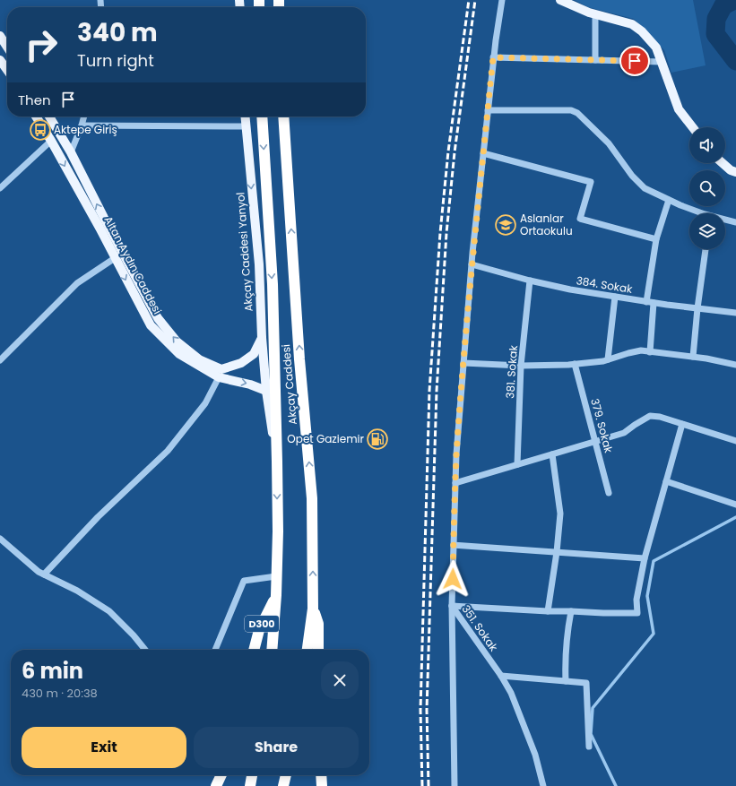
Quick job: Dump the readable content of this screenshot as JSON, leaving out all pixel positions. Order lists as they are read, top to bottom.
{
  "streets": {
    "highway": ["Akçay Caddesi", "D300"],
    "main road": ["Akçay Caddesi Yanyol", "Altan Aydın Caddesi"],
    "street": [
      "384. Sokak",
      "381. Sokak",
      "379. Sokak",
      "351. Sokak"
    ]
  },
  "crossings": [
    ["Akçay Caddesi Yanyol", "Altan Aydın Caddesi"],
    ["384. Sokak", "381. Sokak"],
    ["384. Sokak", "351. Sokak"],
    ["Akçay Caddesi", "D300"]
  ],
  "one_way": ["Akçay Caddesi Yanyol"],
  "places": {
    "bus stop": ["Aktepe Giriş"],
    "school or university": ["Aslanlar Ortaokulu"],
    "fuel station": ["Opet Gaziemir"]
  },
  "page": {
    "turn": ["340 m", "Turn right"],
    "then": "Then",
    "heading": ["6 min", "430 m · 20:38"],
    "buttons": ["Exit", "Share"]
  }
}
